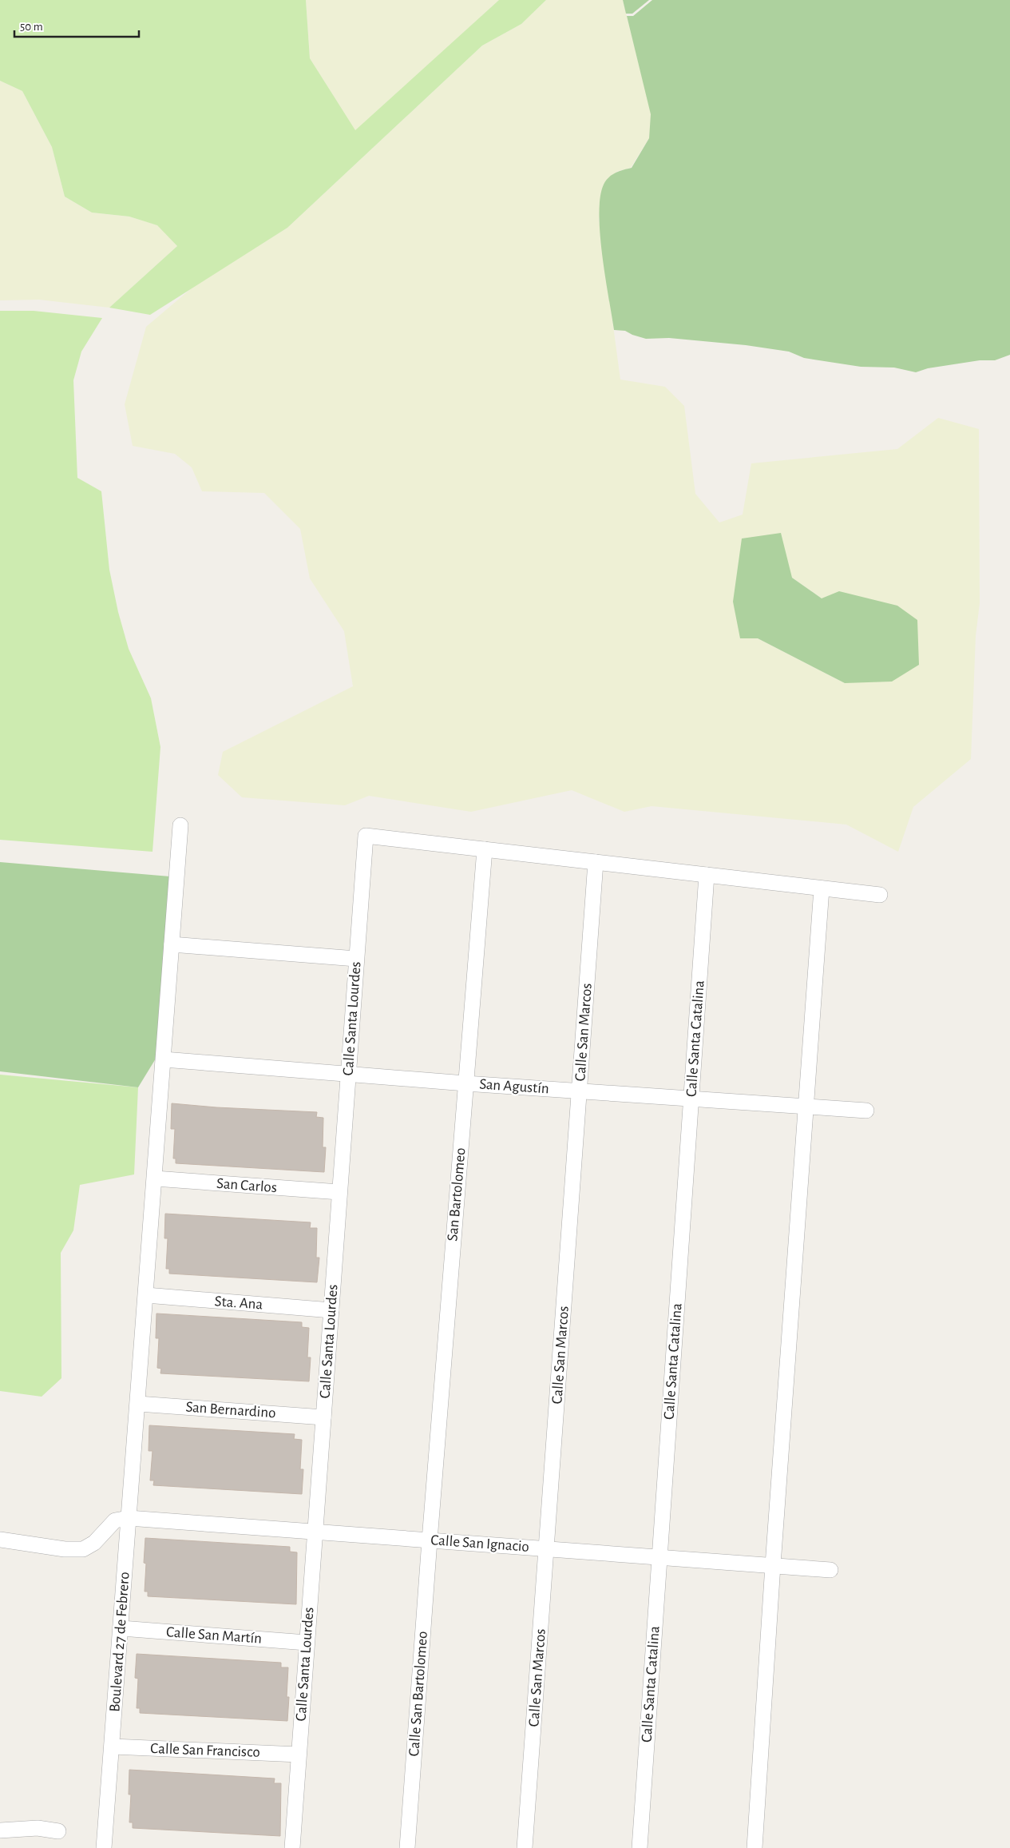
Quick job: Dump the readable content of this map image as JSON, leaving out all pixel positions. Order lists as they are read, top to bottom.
{
  "streets": {
    "street": [
      "Calle Santa Lourdes",
      "Calle San Marcos",
      "Calle Santa Catalina",
      "San Agustín",
      "San Carlos",
      "San Bartolomeo",
      "Sta. Ana",
      "San Bernardino",
      "Calle San Ignacio",
      "Calle San Martín",
      "Boulevard 27 de Febrero",
      "Calle San Bartolomeo",
      "Calle San Francisco"
    ]
  },
  "crossings": [
    ["Calle Santa Lourdes", "San Agustín"],
    ["Calle Santa Lourdes", "San Carlos"],
    ["Calle Santa Lourdes", "San Bartolomeo"],
    ["Calle Santa Lourdes", "Sta. Ana"],
    ["Calle Santa Lourdes", "San Bernardino"],
    ["Calle Santa Lourdes", "Calle San Ignacio"],
    ["Calle Santa Lourdes", "Calle San Martín"],
    ["Calle Santa Lourdes", "Calle San Francisco"],
    ["Calle San Marcos", "San Agustín"],
    ["Calle San Marcos", "Calle San Ignacio"],
    ["Calle Santa Catalina", "San Agustín"],
    ["Calle Santa Catalina", "Calle San Ignacio"],
    ["San Agustín", "San Bartolomeo"],
    ["San Agustín", "Boulevard 27 de Febrero"],
    ["San Carlos", "Boulevard 27 de Febrero"],
    ["San Bartolomeo", "Calle San Ignacio"],
    ["San Bartolomeo", "Calle San Bartolomeo"],
    ["Sta. Ana", "Boulevard 27 de Febrero"],
    ["San Bernardino", "Boulevard 27 de Febrero"],
    ["Calle San Ignacio", "Boulevard 27 de Febrero"],
    ["Calle San Ignacio", "Calle San Bartolomeo"],
    ["Calle San Martín", "Boulevard 27 de Febrero"],
    ["Boulevard 27 de Febrero", "Calle San Francisco"]
  ],
  "scale_bar": "50 m"
}
